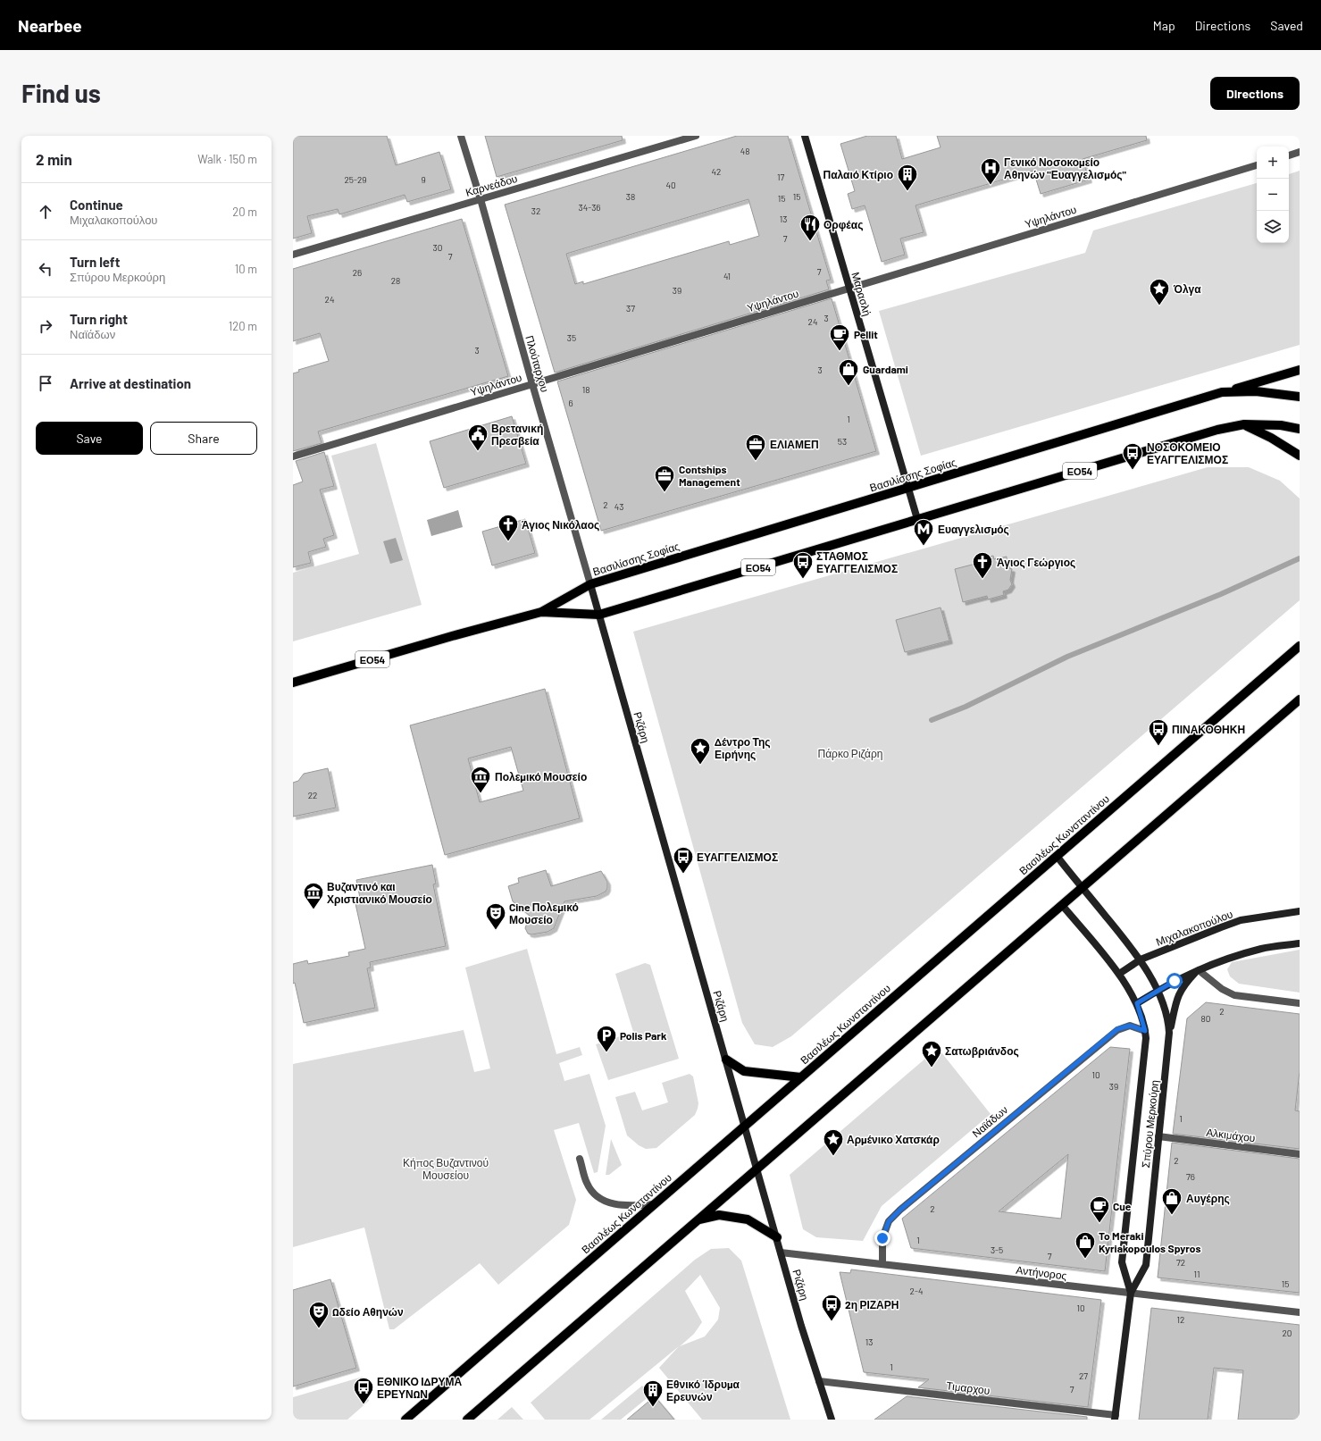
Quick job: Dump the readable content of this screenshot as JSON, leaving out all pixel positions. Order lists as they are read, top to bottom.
{
  "streets": {
    "main road": [
      "Μαρασλή",
      "Πλούταρχου",
      "ΕΟ54",
      "Βασιλίσσης Σοφίας",
      "Ριζάρη",
      "Βασιλέως Κωνσταντίνου",
      "Μιχαλακοπούλου",
      "Σπύρου Μερκούρη"
    ],
    "street": [
      "Καρνεάδου",
      "Υψηλάντου",
      "Ναϊάδων",
      "Αλκιμάχου",
      "Αντήνορος",
      "Τιμαρχου"
    ]
  },
  "crossings": [
    ["Καρνεάδου", "Πλούταρχου"],
    ["Υψηλάντου", "Μαρασλή"],
    ["Υψηλάντου", "Πλούταρχου"],
    ["Μαρασλή", "Βασιλίσσης Σοφίας"],
    ["Πλούταρχου", "Βασιλίσσης Σοφίας"],
    ["Πλούταρχου", "Ριζάρη"],
    ["ΕΟ54", "Βασιλίσσης Σοφίας"],
    ["Βασιλίσσης Σοφίας", "Ριζάρη"],
    ["Ριζάρη", "Βασιλέως Κωνσταντίνου"],
    ["Ριζάρη", "Αντήνορος"],
    ["Ριζάρη", "Τιμαρχου"],
    ["Μιχαλακοπούλου", "Σπύρου Μερκούρη"],
    ["Ναϊάδων", "Σπύρου Μερκούρη"],
    ["Ναϊάδων", "Αντήνορος"],
    ["Σπύρου Μερκούρη", "Αλκιμάχου"],
    ["Σπύρου Μερκούρη", "Αντήνορος"],
    ["Σπύρου Μερκούρη", "Τιμαρχου"]
  ],
  "parks": ["Πάρκο Ριζάρη", "Κήπος Βυζαντινού Μουσείου"],
  "places": {
    "hospital": ["Γενικό Νοσοκομείο Αθηνών \"Ευαγγελισμός\""],
    "building": ["Παλαιό Κτίριο", "Εθνικό Ίδρυμα Ερευνών"],
    "restaurant": ["Ορφέας"],
    "place": [
      "Όλγα",
      "Δέντρο Της Ειρήνης",
      "Σατωβριάνδος",
      "Αρμένικο Χατσκάρ"
    ],
    "cafe": ["Pellit", "Cue"],
    "shop": ["Guardami", "Αυγέρης", "To Meraki Kyriakopoulos Spyros"],
    "public building": ["Βρετανική Πρεσβεία"],
    "office": ["ΕΛΙΑΜΕΠ", "Contships Management"],
    "bus stop": [
      "ΝΟΣΟΚΟΜΕΙΟ ΕΥΑΓΓΕΛΙΣΜΟΣ",
      "ΣΤΑΘΜΟΣ ΕΥΑΓΓΕΛΙΣΜΟΣ",
      "ΠΙΝΑΚΟΘΗΚΗ",
      "ΕΥΑΓΓΕΛΙΣΜΟΣ",
      "2η ΡΙΖΑΡΗ",
      "ΕΘΝΙΚΟ ΙΔΡΥΜΑ ΕΡΕΥΝΩΝ"
    ],
    "church": ["Άγιος Νικόλαος", "Άγιος Γεώργιος"],
    "metro station": ["Ευαγγελισμός"],
    "museum": ["Πολεμικό Μουσείο", "Βυζαντινό και Χριστιανικό Μουσείο"],
    "theatre": ["Cine Πολεμικό Μουσείο", "Ωδείο Αθηνών"],
    "parking": ["Polis Park"]
  },
  "house_numbers": [
    "48",
    "42",
    "17",
    "25-29",
    "9",
    "40",
    "38",
    "15",
    "15",
    "34-36",
    "32",
    "13",
    "7",
    "30",
    "7",
    "7",
    "26",
    "41",
    "28",
    "39",
    "24",
    "37",
    "3",
    "24",
    "35",
    "3",
    "3",
    "18",
    "6",
    "1",
    "53",
    "2",
    "43",
    "22",
    "2",
    "80",
    "10",
    "39",
    "1",
    "2",
    "76",
    "2",
    "1",
    "3-5",
    "7",
    "72",
    "11",
    "15",
    "2-4",
    "10",
    "12",
    "20",
    "13",
    "1",
    "27",
    "7"
  ],
  "page": {
    "header": "Nearbee",
    "nav": ["Map", "Directions", "Saved"],
    "buttons": [
      "Directions",
      ["Save", "Share"]
    ],
    "title": "Find us",
    "heading": ["2 min", "Walk · 150 m"],
    "map_buttons": ["+", "−"],
    "list": [
      ["Continue", "Μιχαλακοπούλου", "20 m"],
      ["Turn left", "Σπύρου Μερκούρη", "10 m"],
      ["Turn right", "Ναϊάδων", "120 m"],
      "Arrive at destination"
    ]
  }
}
